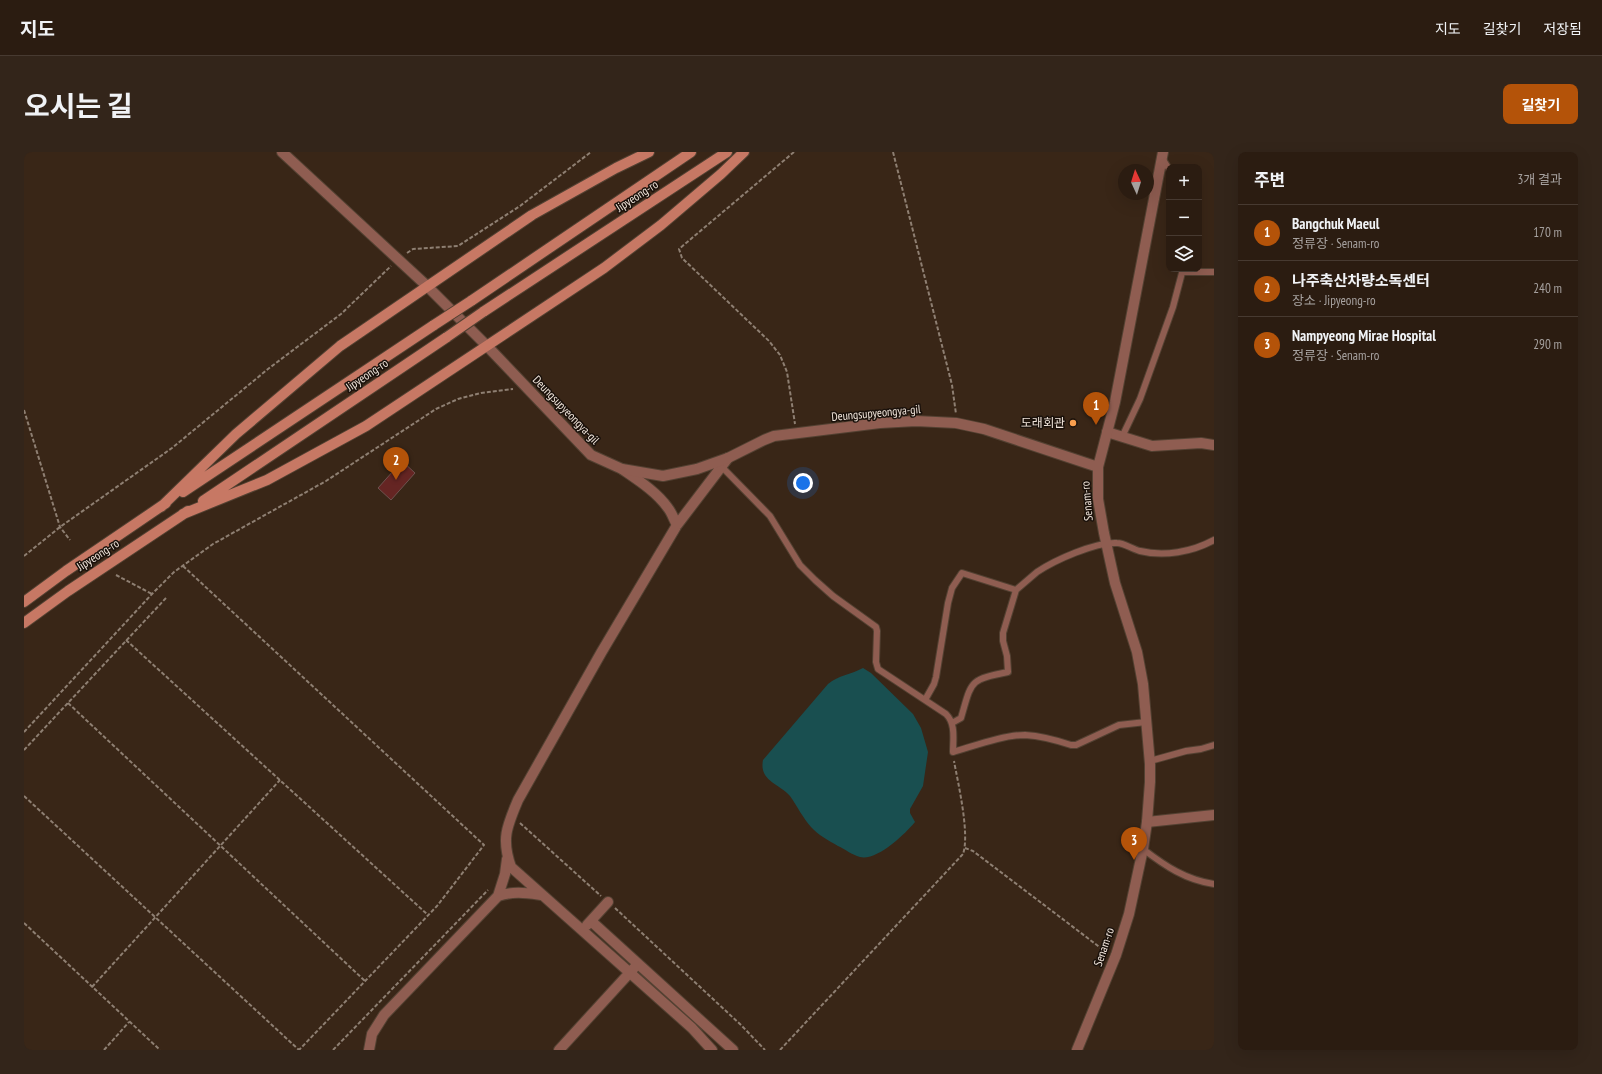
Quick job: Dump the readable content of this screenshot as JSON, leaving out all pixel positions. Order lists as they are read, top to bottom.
{
  "streets": {
    "main road": ["Jipyeong-ro"],
    "street": ["Deungsupyeongya-gil", "Senam-ro"]
  },
  "crossings": [
    ["Deungsupyeongya-gil", "Senam-ro"]
  ],
  "places": ["도래회관"],
  "north": "top",
  "page": {
    "header": "지도",
    "nav": ["지도", "길찾기", "저장됨"],
    "title": "오시는 길",
    "buttons": "길찾기",
    "heading": ["주변", "3개 결과"],
    "map_buttons": ["+", "−"],
    "list": [
      {
        "mark": "1",
        "name": "Bangchuk Maeul",
        "note": "정류장 · Senam-ro",
        "value": "170 m"
      },
      {
        "mark": "2",
        "name": "나주축산차량소독센터",
        "note": "장소 · Jipyeong-ro",
        "value": "240 m"
      },
      {
        "mark": "3",
        "name": "Nampyeong Mirae Hospital",
        "note": "정류장 · Senam-ro",
        "value": "290 m"
      }
    ],
    "pins": ["1", "2", "3"]
  }
}
